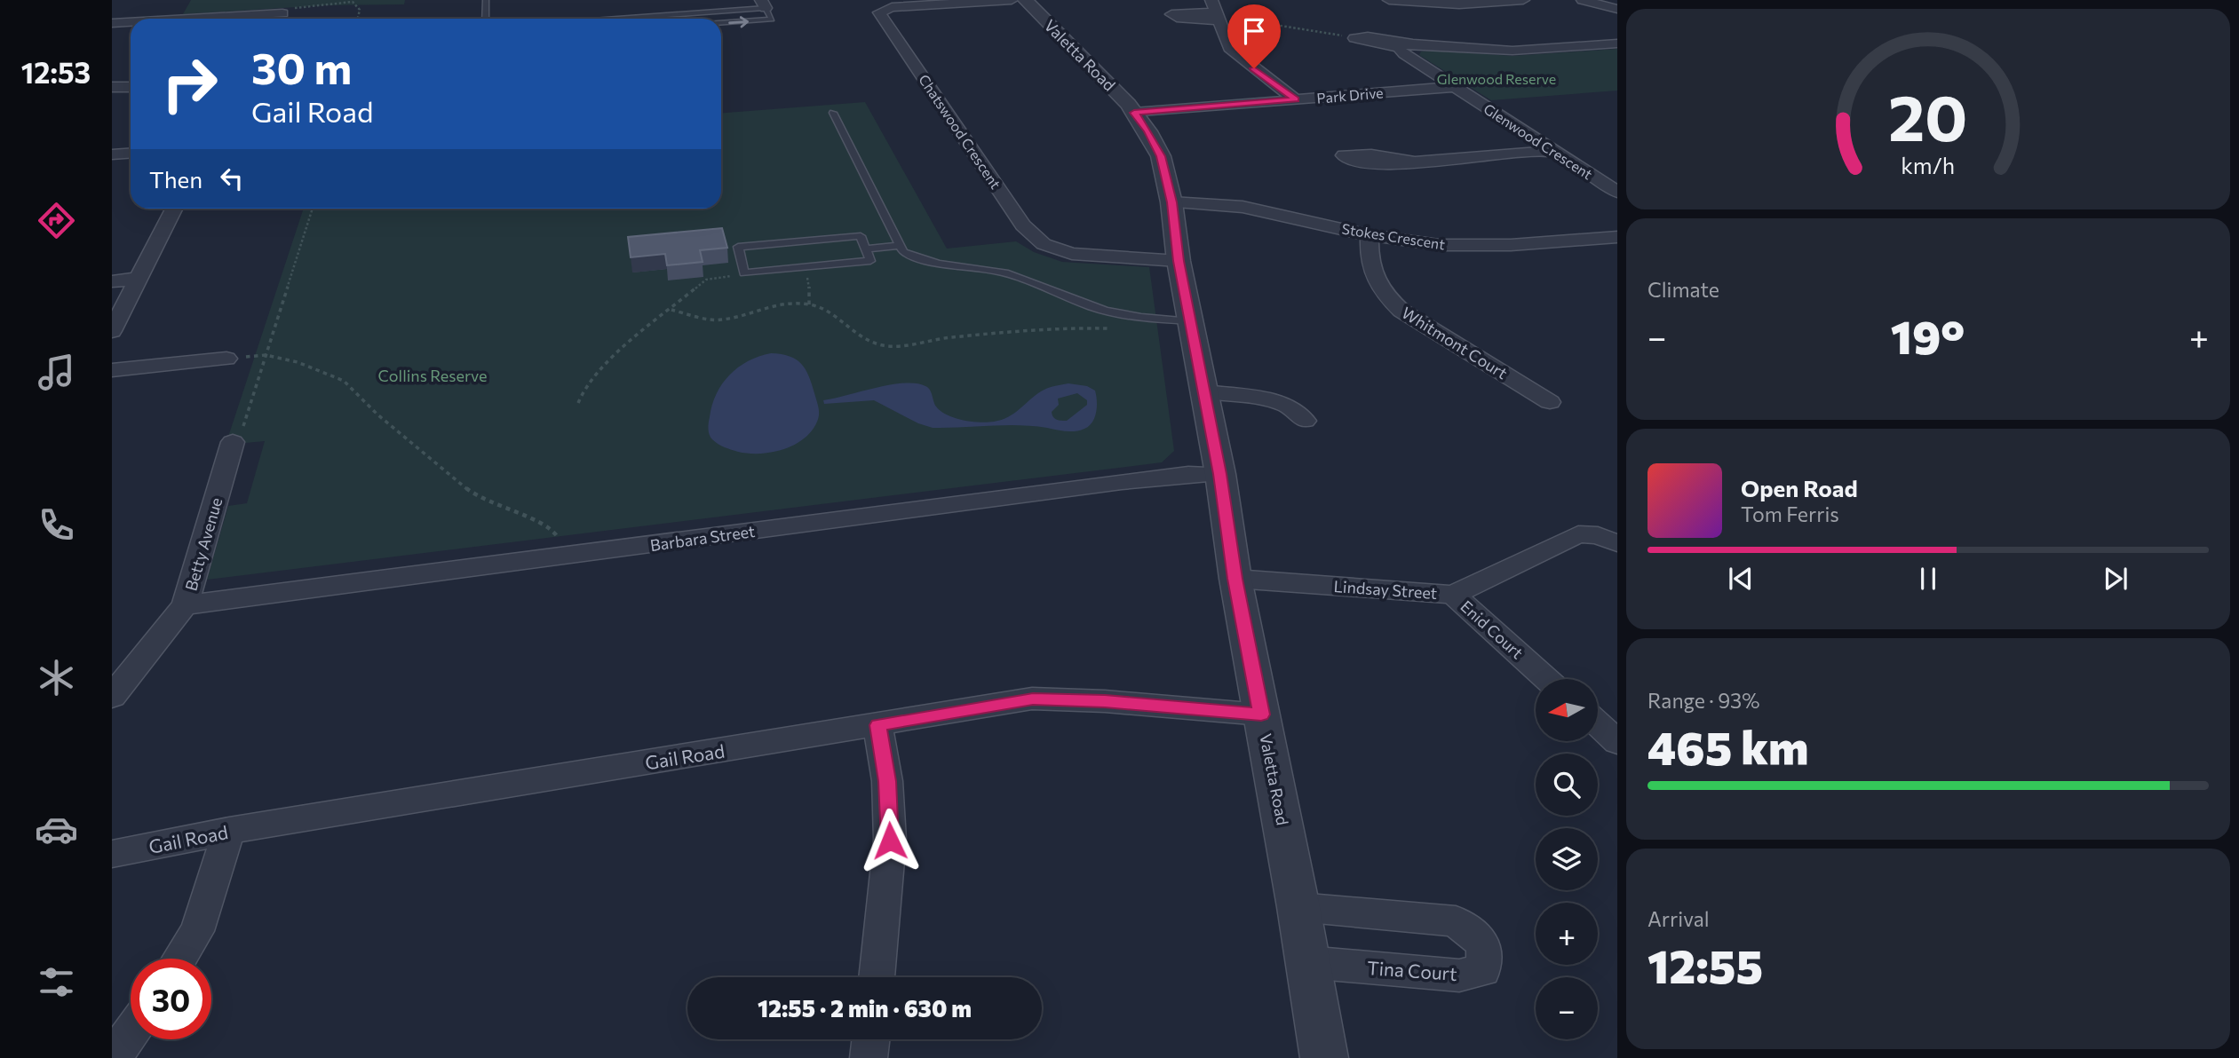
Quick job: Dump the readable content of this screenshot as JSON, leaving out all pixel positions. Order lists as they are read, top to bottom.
{
  "streets": {
    "street": [
      "Valetta Road",
      "Park Drive",
      "Chatswood Crescent",
      "Glenwood Crescent",
      "Stokes Crescent",
      "Whitmont Court",
      "Barbara Street",
      "Betty Avenue",
      "Lindsay Street",
      "Enid Court",
      "Gail Road",
      "Tina Court"
    ]
  },
  "crossings": [
    ["Valetta Road", "Park Drive"],
    ["Valetta Road", "Chatswood Crescent"],
    ["Valetta Road", "Stokes Crescent"],
    ["Valetta Road", "Barbara Street"],
    ["Valetta Road", "Lindsay Street"],
    ["Valetta Road", "Gail Road"],
    ["Valetta Road", "Tina Court"],
    ["Park Drive", "Glenwood Crescent"],
    ["Stokes Crescent", "Whitmont Court"],
    ["Barbara Street", "Betty Avenue"],
    ["Lindsay Street", "Enid Court"]
  ],
  "parks": ["Glenwood Reserve", "Collins Reserve"],
  "north": "left",
  "page": {
    "tabs": "12:53",
    "turn": ["30 m", "Gail Road"],
    "then": "Then",
    "tile": [
      "Climate",
      ["Range · 93%", "465 km"],
      ["Arrival", "12:55"]
    ],
    "heat": ["−", "19°", "+"],
    "song": ["Open Road", "Tom Ferris"],
    "map_buttons": ["+", "−"],
    "limit": "30",
    "trip": "12:55 · 2 min · 630 m",
    "gauge": ["20", "km/h"]
  }
}
